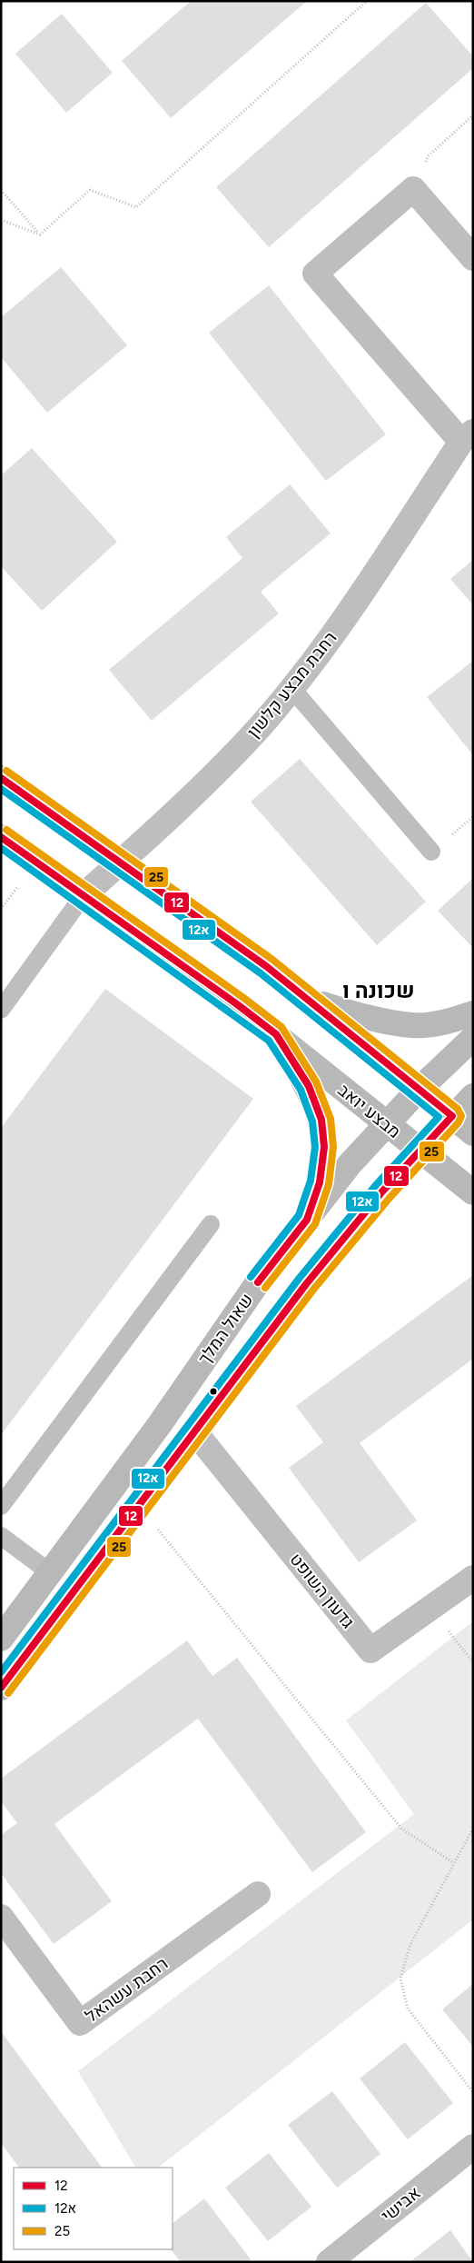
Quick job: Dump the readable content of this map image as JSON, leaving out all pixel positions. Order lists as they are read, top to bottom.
{
  "streets": {
    "street": [
      "רחבת מבצע קלשון",
      "מבצע יואב",
      "שאול המלך",
      "גדעון השופט",
      "רחבת עשהאל",
      "אבישי"
    ]
  },
  "crossings": [
    ["רחבת מבצע קלשון", "מבצע יואב"],
    ["מבצע יואב", "שאול המלך"]
  ],
  "districts": ["שכונה ו"],
  "lines": ["transit line 25", "transit line 12", "transit line 12א"],
  "legend": ["12", "12א", "25"]
}
